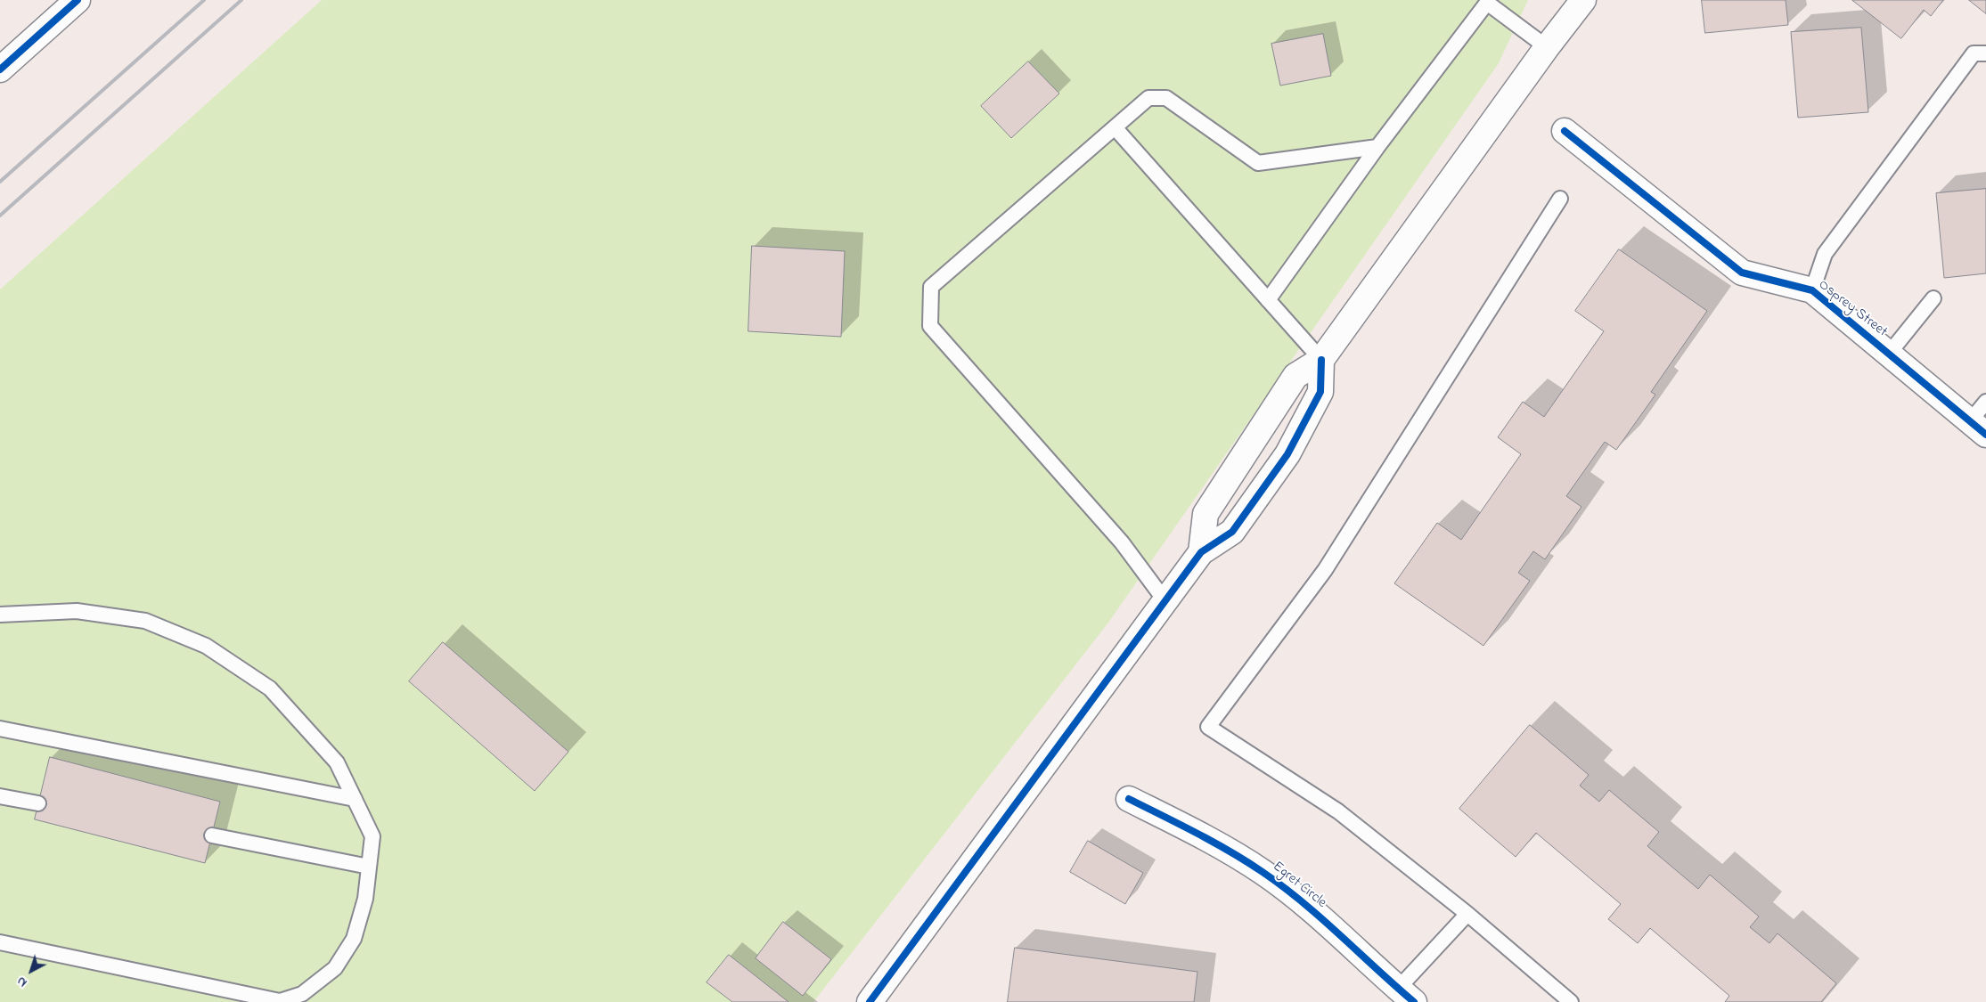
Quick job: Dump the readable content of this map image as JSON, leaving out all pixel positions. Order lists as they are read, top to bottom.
{
  "streets": {
    "street": ["Osprey Street", "Egret Circle"]
  },
  "north": "bottom left"
}
